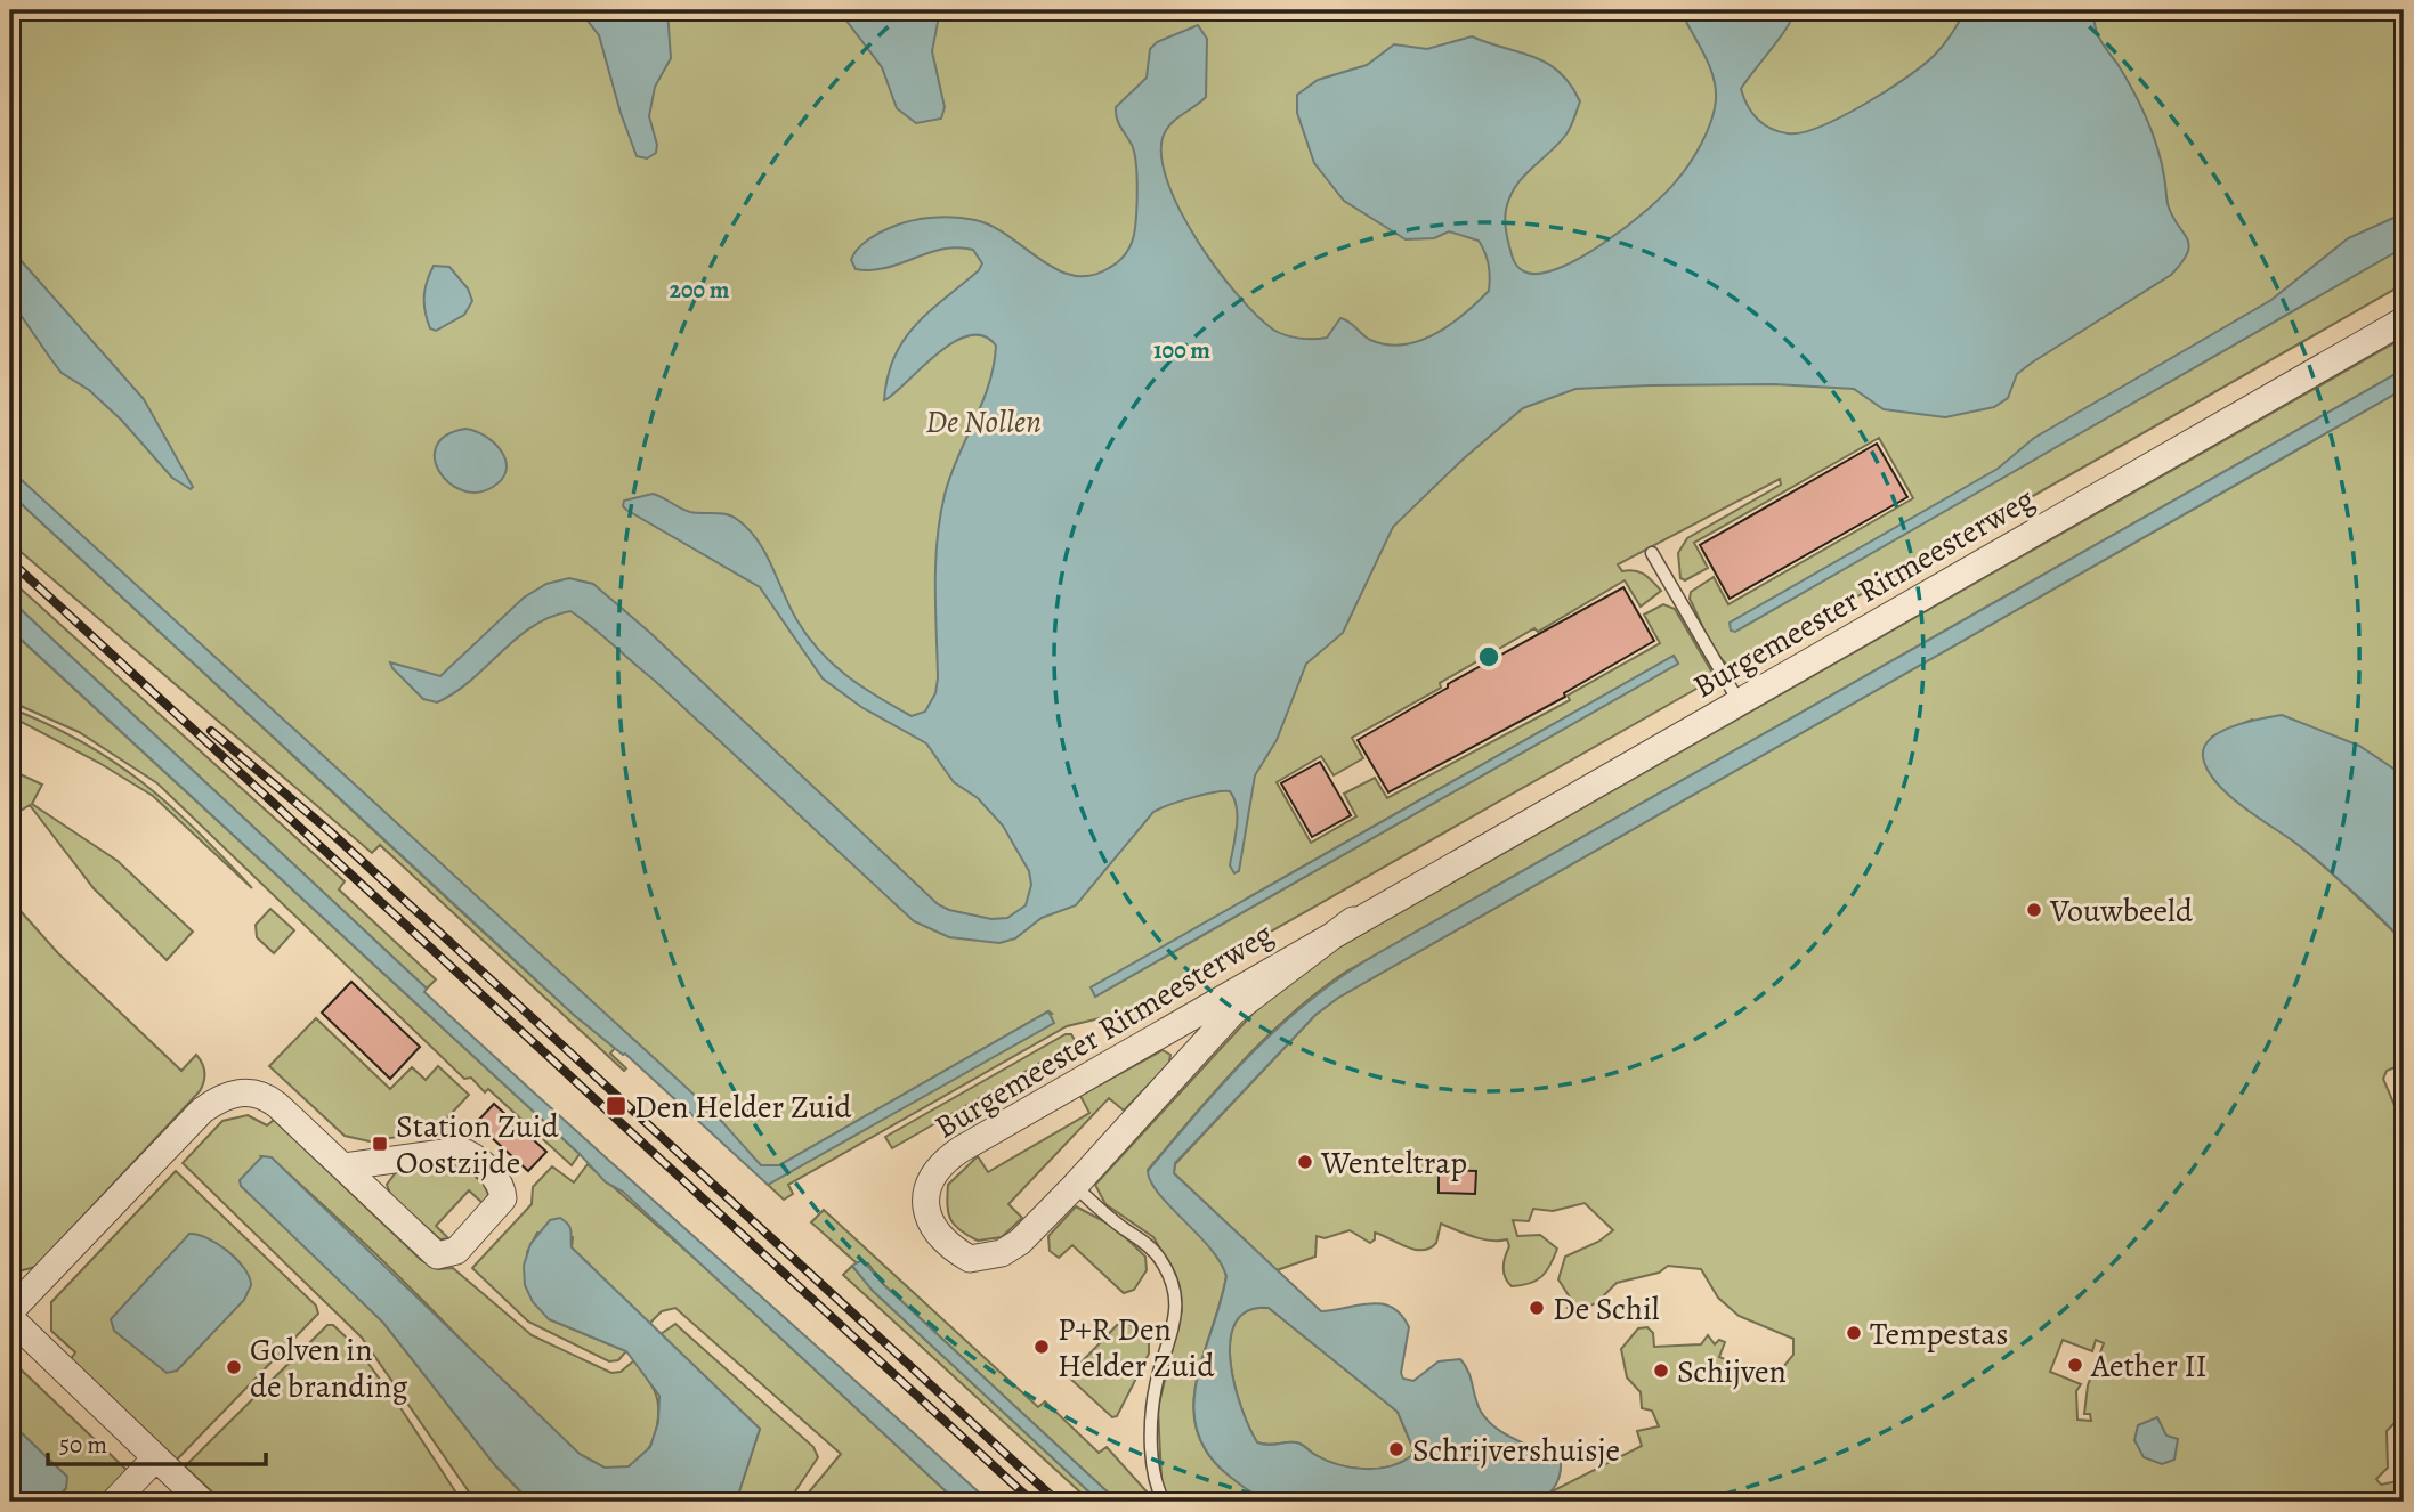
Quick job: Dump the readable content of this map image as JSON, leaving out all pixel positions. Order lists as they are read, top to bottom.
{
  "streets": {
    "street": ["Burgemeester Ritmeesterweg"]
  },
  "parks": ["De Nollen"],
  "places": {
    "other": [
      "Vouwbeeld",
      "Wenteltrap",
      "De Schil",
      "Tempestas",
      "P+R Den Helder Zuid",
      "Aether II",
      "Golven in de branding",
      "Schijven",
      "Schrijvershuisje"
    ],
    "transit": ["Den Helder Zuid", "Station Zuid Oostzijde"]
  },
  "scale_bar": "50 m",
  "rings": ["200 m", "100 m"]
}
